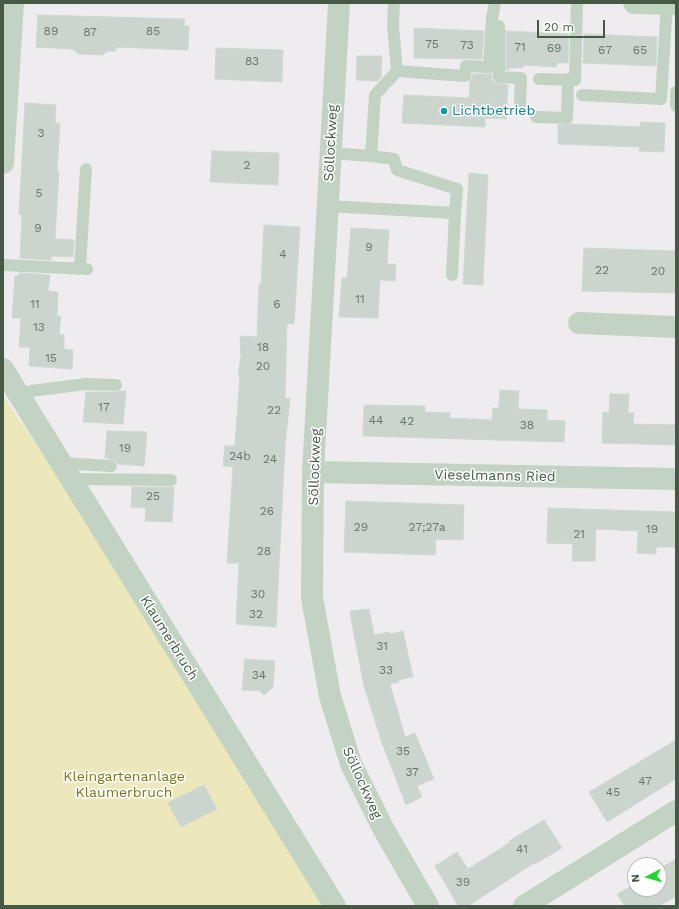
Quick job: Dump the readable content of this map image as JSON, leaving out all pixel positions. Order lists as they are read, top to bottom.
{
  "streets": {
    "street": ["Söllockweg", "Vieselmanns Ried", "Klaumerbruch"]
  },
  "crossings": [
    ["Söllockweg", "Vieselmanns Ried"]
  ],
  "parks": ["Kleingartenanlage Klaumerbruch"],
  "places": ["Lichtbetrieb"],
  "house_numbers": [
    "89",
    "85",
    "87",
    "75",
    "73",
    "71",
    "69",
    "67",
    "65",
    "83",
    "3",
    "2",
    "5",
    "9",
    "9",
    "4",
    "22",
    "20",
    "11",
    "11",
    "6",
    "13",
    "18",
    "15",
    "20",
    "17",
    "22",
    "44",
    "42",
    "38",
    "19",
    "24b",
    "24",
    "25",
    "26",
    "29",
    "27;27a",
    "19",
    "21",
    "28",
    "30",
    "32",
    "31",
    "33",
    "34",
    "35",
    "37",
    "47",
    "45",
    "41",
    "39"
  ],
  "scale_bar": "20 m",
  "north": "left"
}
